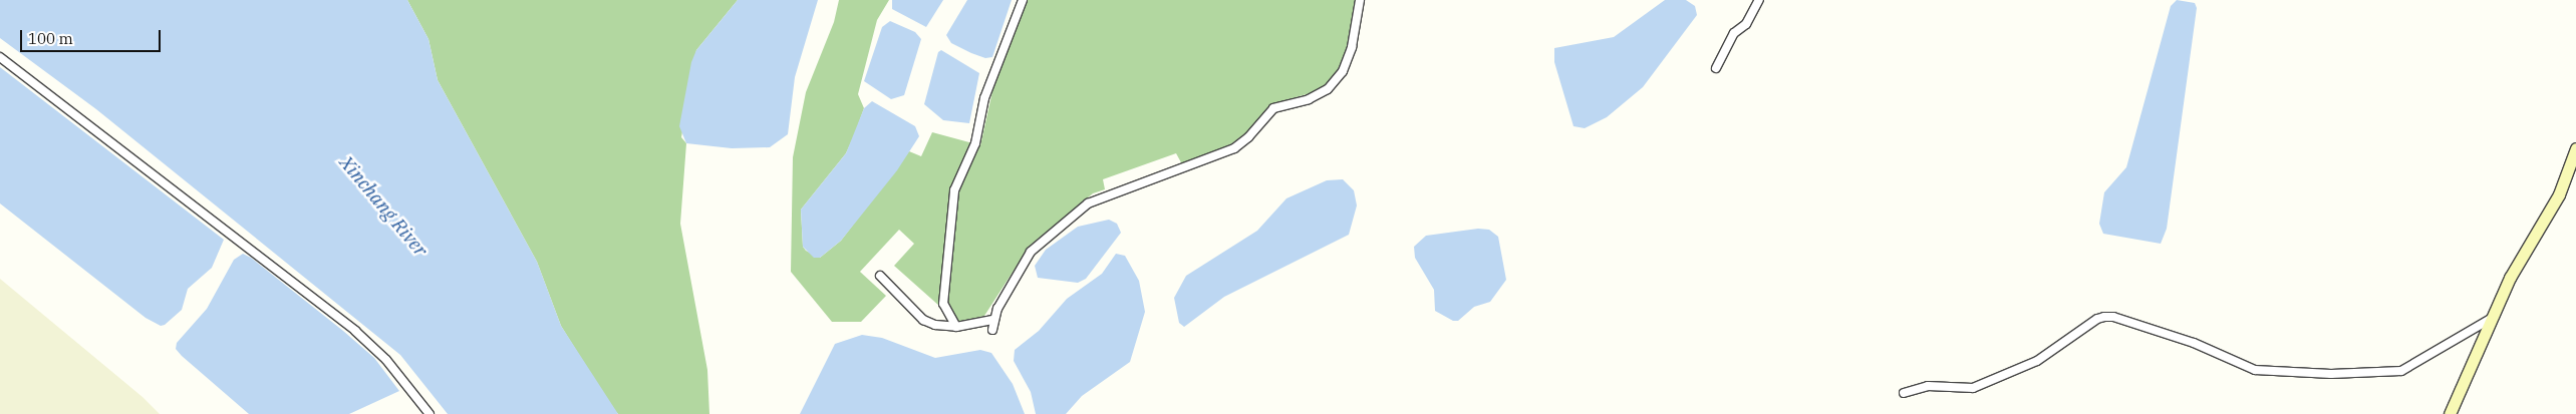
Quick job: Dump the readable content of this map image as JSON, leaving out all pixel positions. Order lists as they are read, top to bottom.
{
  "water": ["Xinchang River"],
  "scale_bar": "100 m"
}
